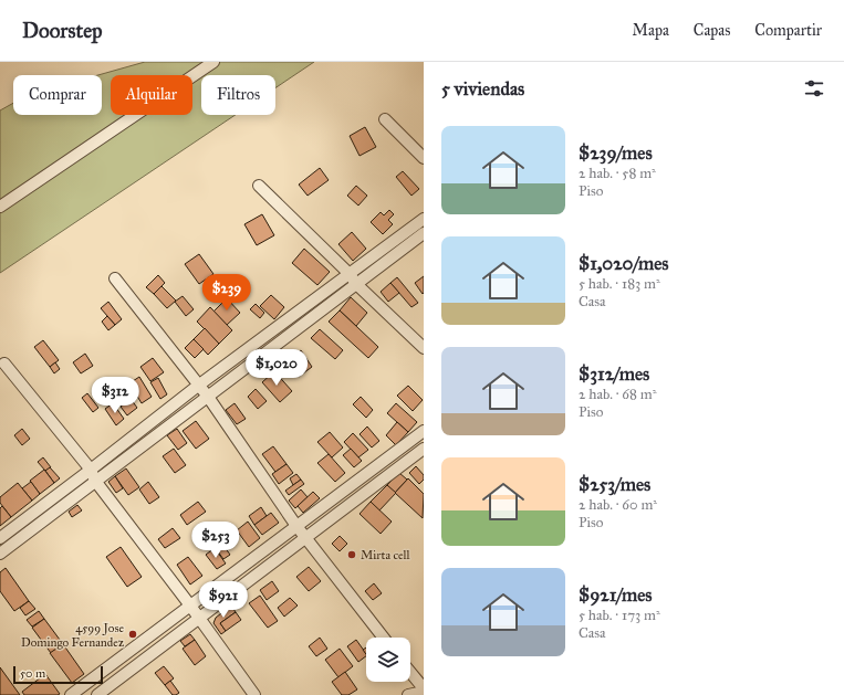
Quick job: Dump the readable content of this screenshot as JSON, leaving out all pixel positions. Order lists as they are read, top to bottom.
{
  "places": ["Mirta cell", "4599 Jose Domingo Fernandez"],
  "scale_bar": "50 m",
  "page": {
    "header": "Doorstep",
    "nav": ["Mapa", "Capas", "Compartir"],
    "heading": "5 viviendas",
    "chip": ["Comprar", "Alquilar", "Filtros"],
    "list": [
      {
        "name": "$239/mes",
        "note": "2 hab. · 58 m² · Piso"
      },
      {
        "name": "$1,020/mes",
        "note": "5 hab. · 183 m² · Casa"
      },
      {
        "name": "$312/mes",
        "note": "2 hab. · 68 m² · Piso"
      },
      {
        "name": "$253/mes",
        "note": "2 hab. · 60 m² · Piso"
      },
      {
        "name": "$921/mes",
        "note": "5 hab. · 173 m² · Casa"
      }
    ],
    "price": [
      "$239",
      "$1,020",
      "$312",
      "$253",
      "$921"
    ],
    "scale": "50 m"
  }
}
